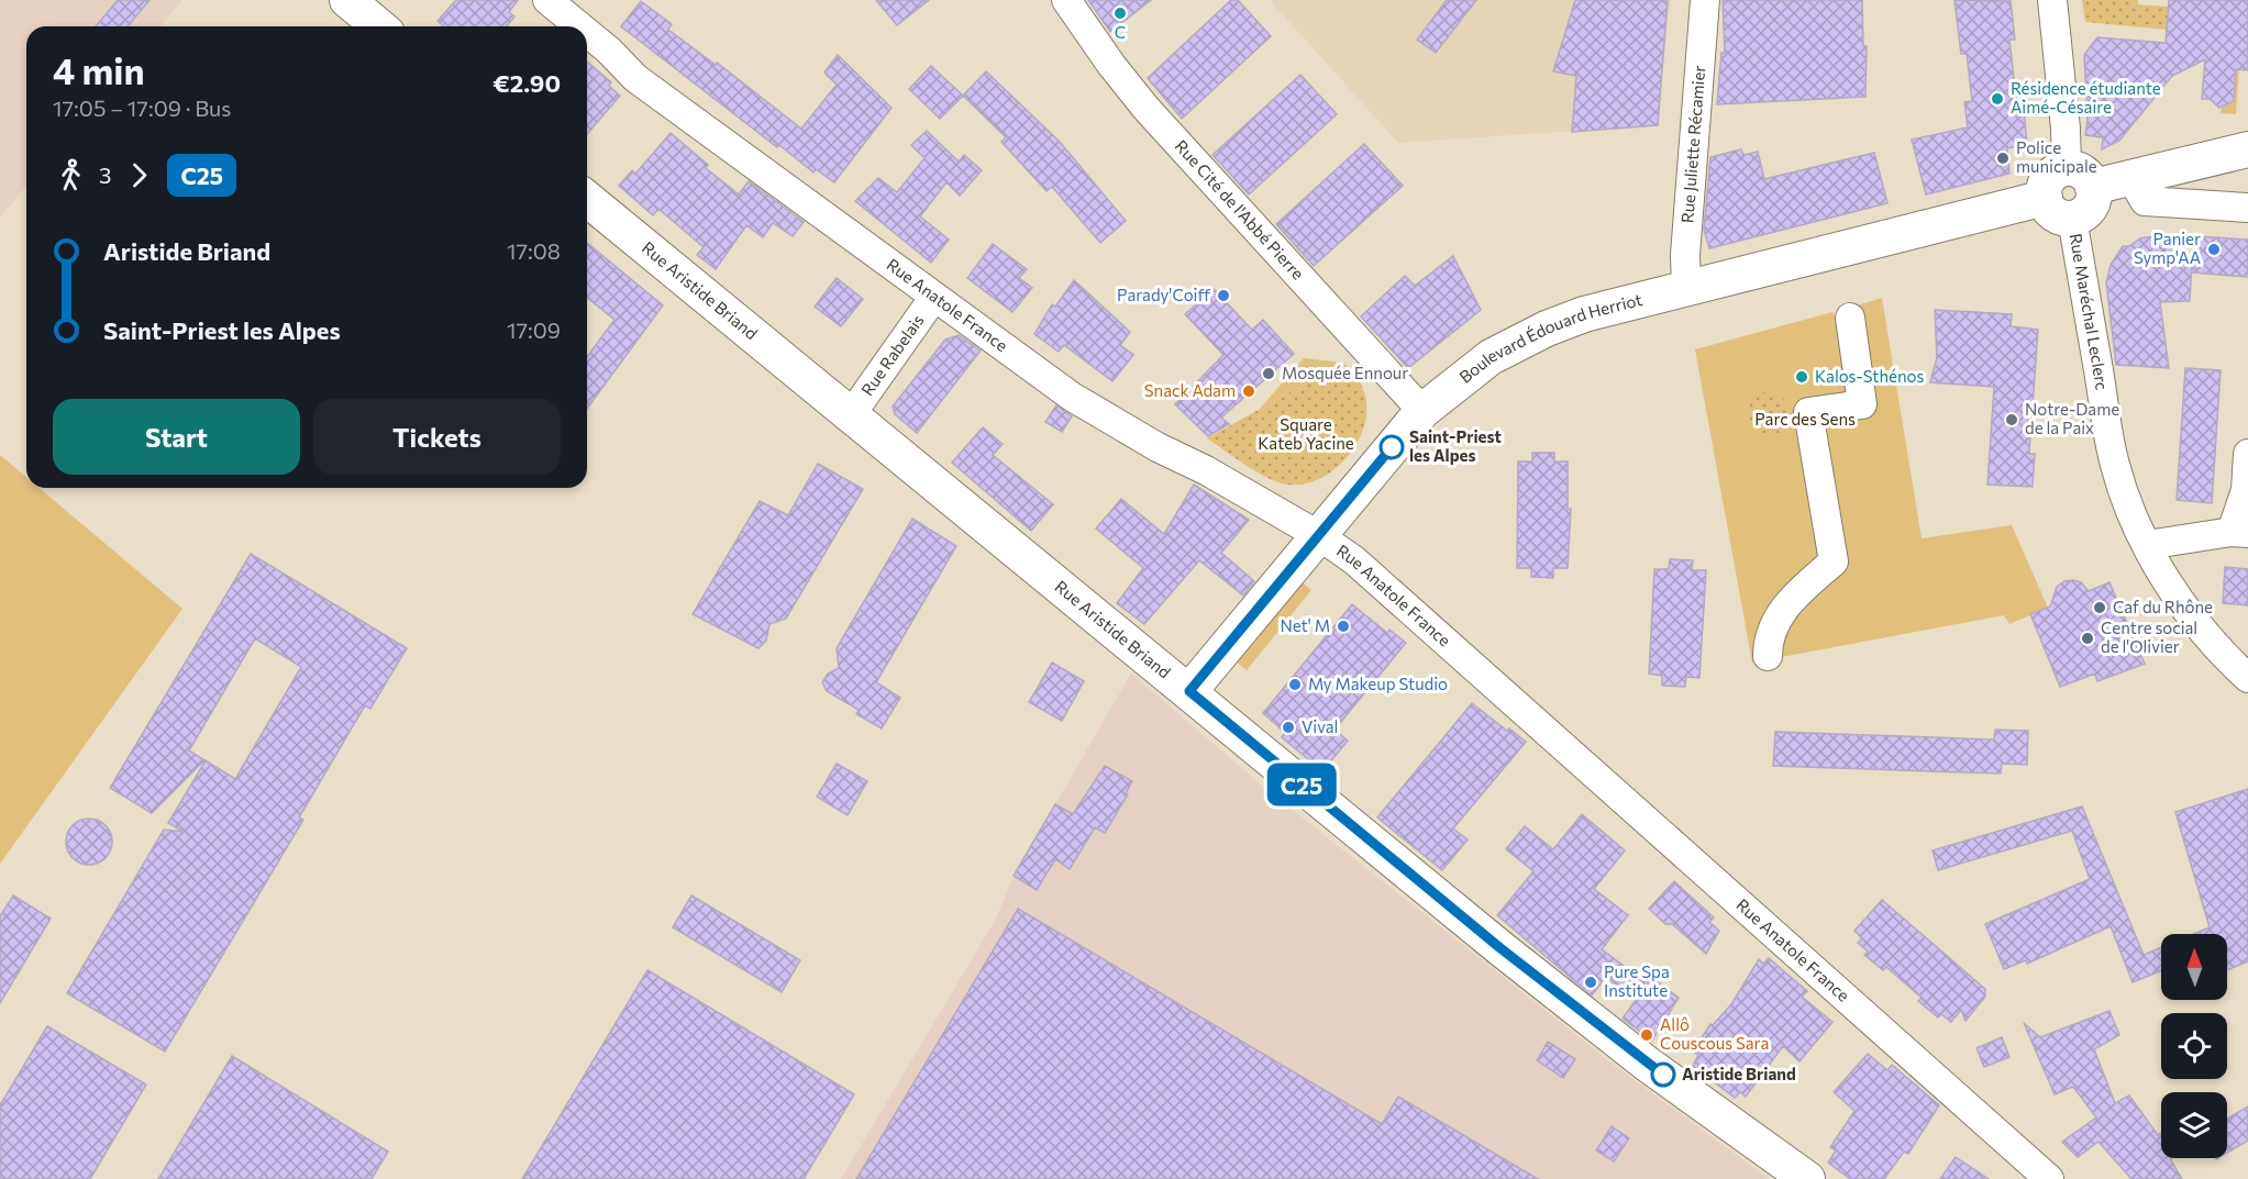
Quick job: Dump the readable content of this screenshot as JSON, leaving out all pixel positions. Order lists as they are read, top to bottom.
{
  "streets": {
    "main road": ["Rue Aristide Briand", "Boulevard Édouard Herriot"],
    "street": [
      "Rue Juliette Récamier",
      "Rue Cité de l'Abbé Pierre",
      "Rue Anatole France",
      "Rue Maréchal Leclerc",
      "Rue Rabelais"
    ]
  },
  "crossings": [
    ["Rue Juliette Récamier", "Boulevard Édouard Herriot"],
    ["Rue Cité de l'Abbé Pierre", "Boulevard Édouard Herriot"],
    ["Rue Aristide Briand", "Boulevard Édouard Herriot"],
    ["Rue Aristide Briand", "Rue Rabelais"],
    ["Rue Anatole France", "Boulevard Édouard Herriot"],
    ["Rue Anatole France", "Rue Rabelais"],
    ["Rue Maréchal Leclerc", "Boulevard Édouard Herriot"]
  ],
  "parks": ["Parc des Sens", "Square Kateb Yacine"],
  "places": [
    "C",
    "Résidence étudiante Aimé-Césaire",
    "Police municipale",
    "Panier Symp'AA",
    "Parady'Coiff",
    "Mosquée Ennour",
    "Kalos-Sthénos",
    "Snack Adam",
    "Notre-Dame de la Paix",
    "Saint-Priest les Alpes",
    "Caf du Rhône",
    "Net' M",
    "Centre social de l'Olivier",
    "My Makeup Studio",
    "Vival",
    "Pure Spa Institute",
    "Allô Couscous Sara",
    "Aristide Briand"
  ],
  "lines": ["bus line C25"],
  "north": "top",
  "page": {
    "on_map": "C25",
    "heading": ["4 min", "17:05 – 17:09 · Bus", "€2.90"],
    "legs": ["3", "C25"],
    "list": [
      {
        "name": "Aristide Briand",
        "value": "17:08"
      },
      {
        "name": "Saint-Priest les Alpes",
        "value": "17:09"
      }
    ],
    "buttons": ["Start", "Tickets"]
  }
}
